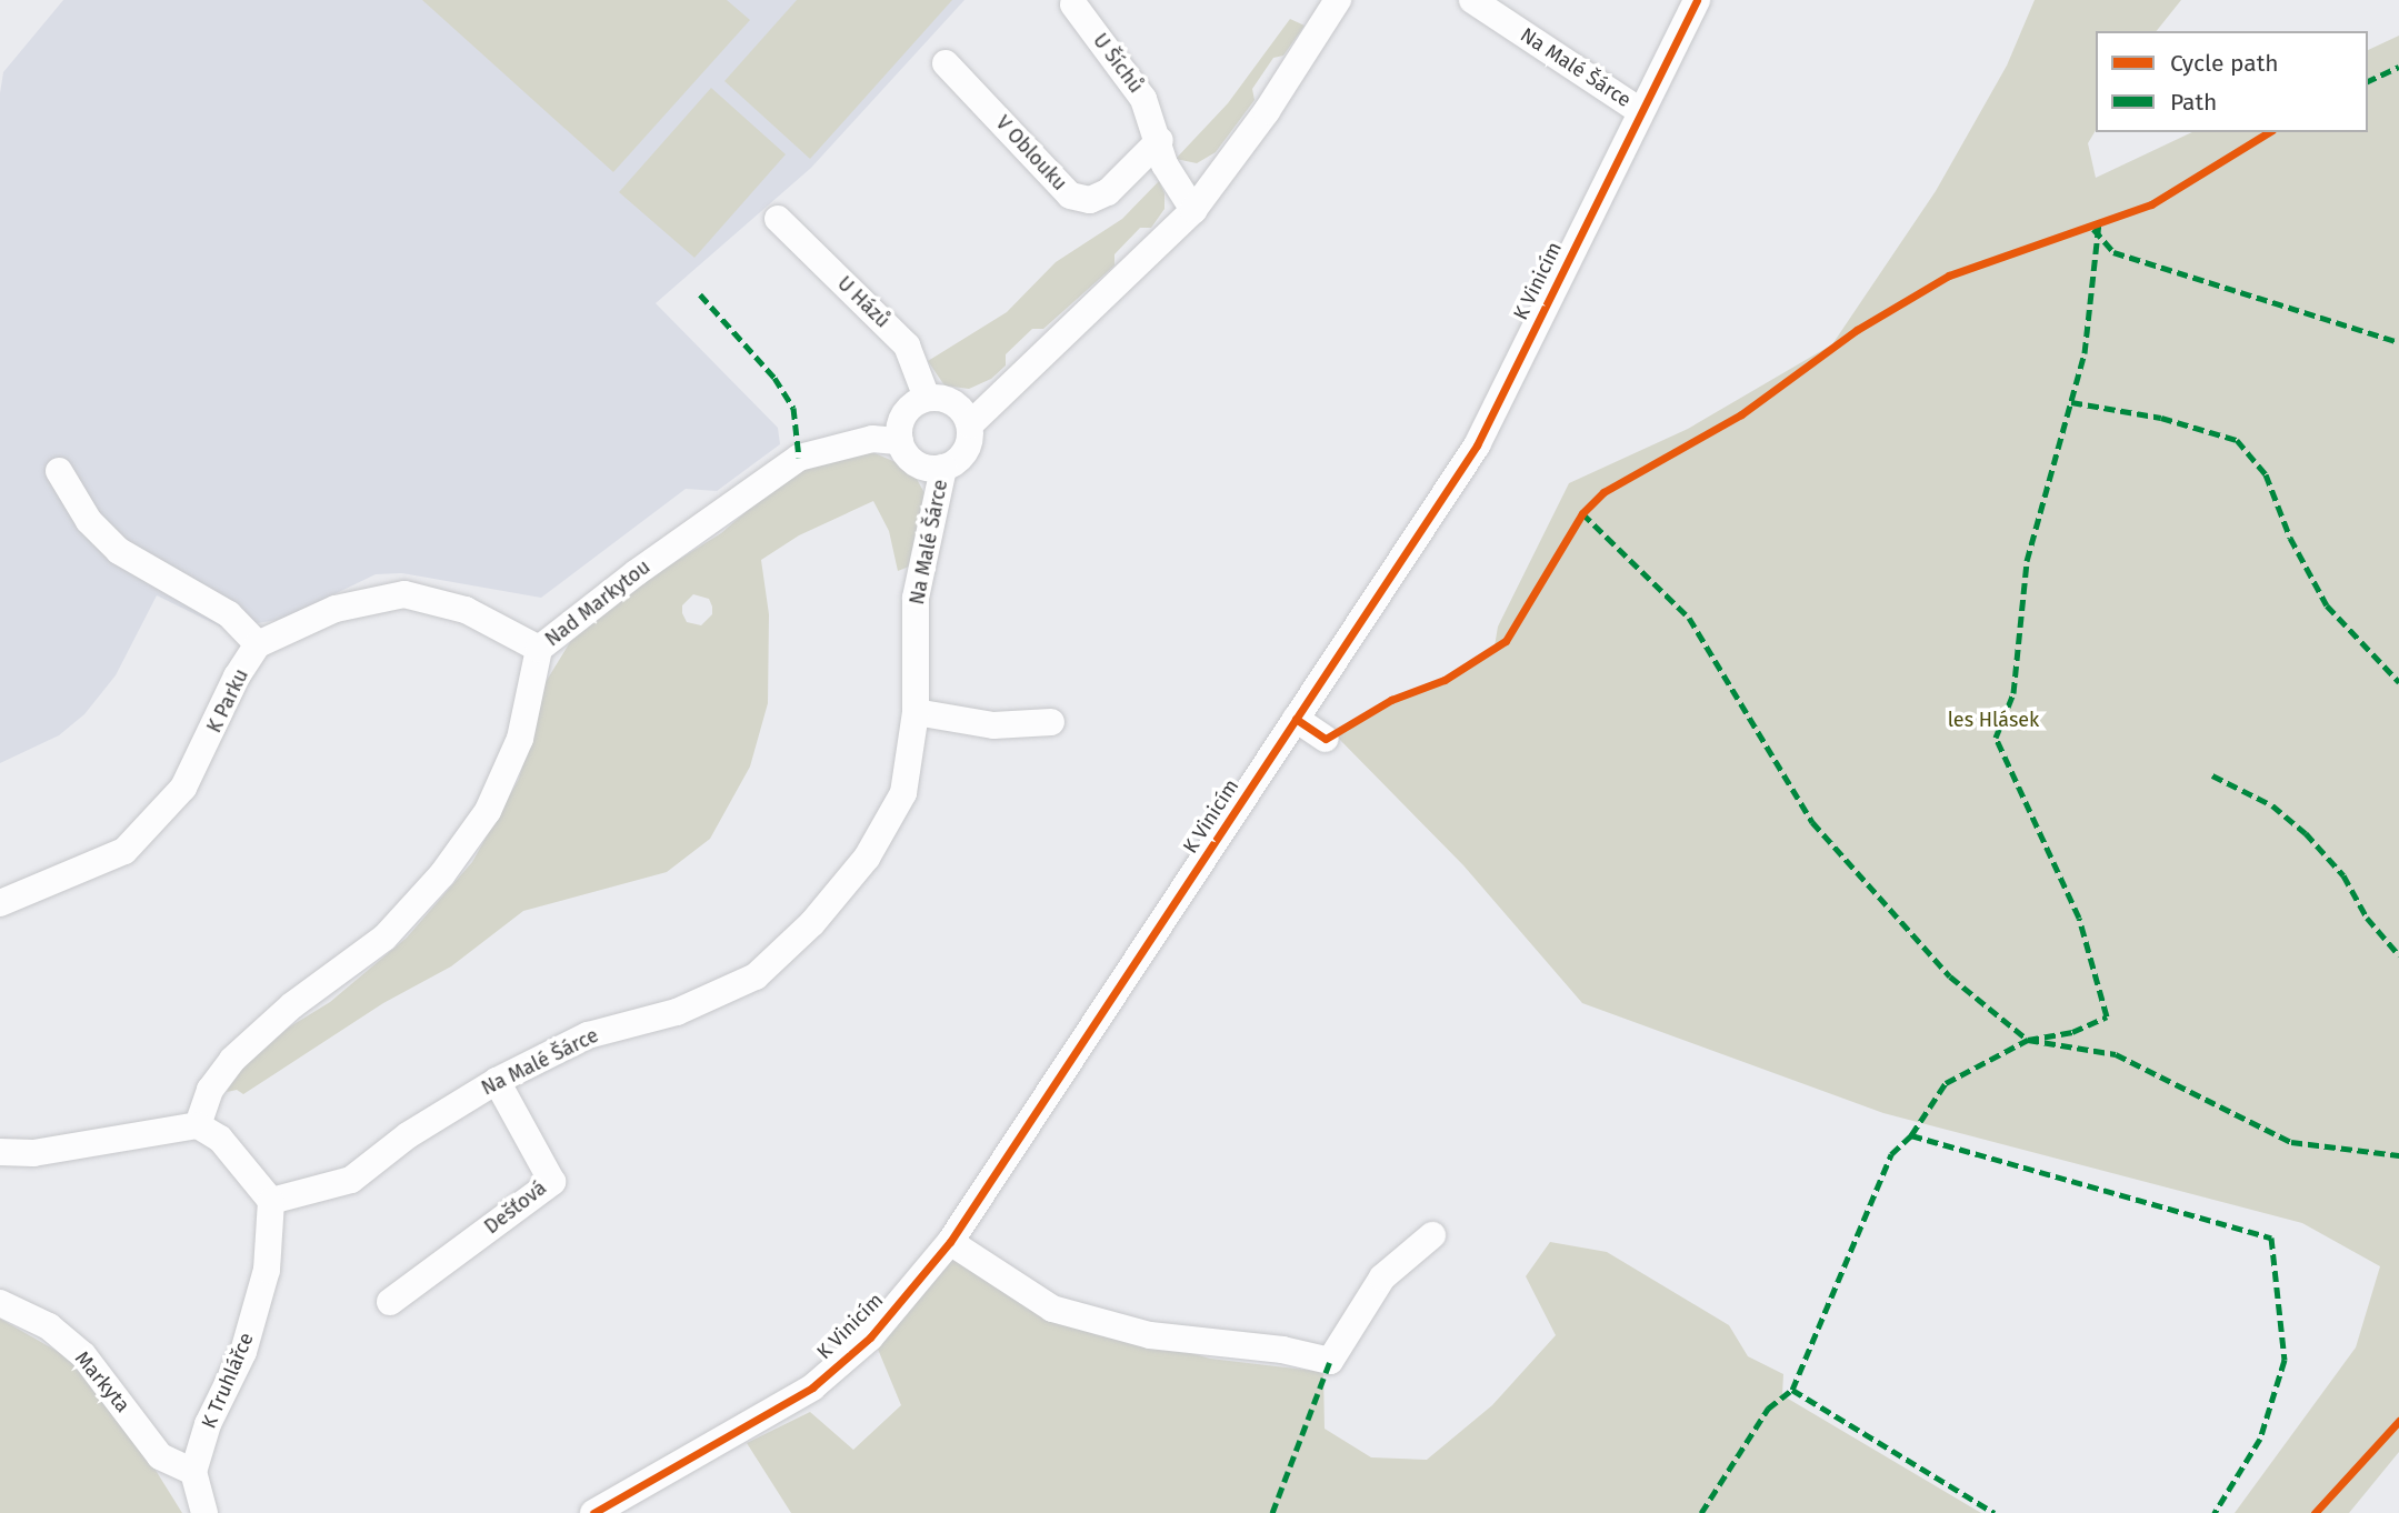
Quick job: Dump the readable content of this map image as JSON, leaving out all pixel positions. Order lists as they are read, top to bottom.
{
  "streets": {
    "street": [
      "U Šíchů",
      "Na Malé Šárce",
      "V Oblouku",
      "K Vinicím",
      "U Házů",
      "Nad Markytou",
      "K Parku",
      "Dešťová",
      "K Truhlářce",
      "Markyta"
    ]
  },
  "crossings": [
    ["U Šíchů", "Na Malé Šárce"],
    ["U Šíchů", "V Oblouku"],
    ["Na Malé Šárce", "K Vinicím"],
    ["Na Malé Šárce", "U Házů"],
    ["Na Malé Šárce", "Nad Markytou"],
    ["Na Malé Šárce", "Dešťová"],
    ["Na Malé Šárce", "K Truhlářce"],
    ["U Házů", "Nad Markytou"],
    ["K Truhlářce", "Markyta"]
  ],
  "parks": ["les Hlásek"],
  "legend": ["Cycle path", "Path"]
}
